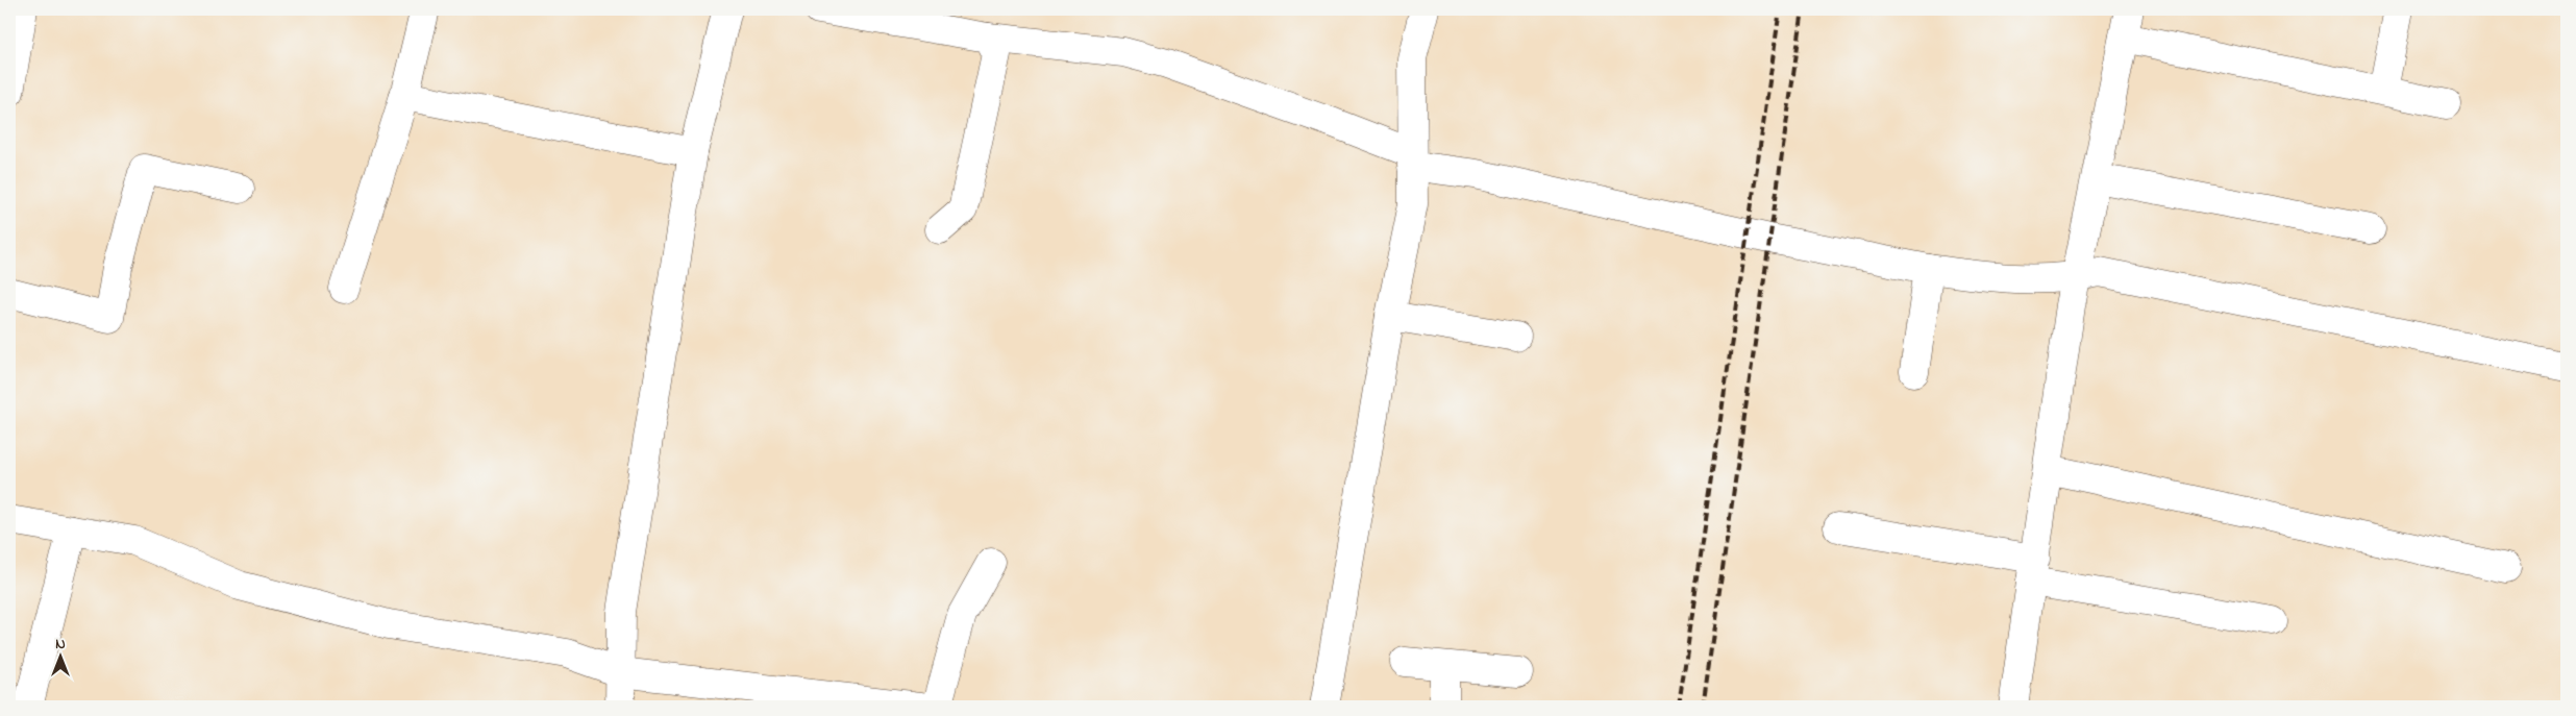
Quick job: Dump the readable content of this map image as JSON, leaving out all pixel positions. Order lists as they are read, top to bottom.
{
  "north": "top"
}
